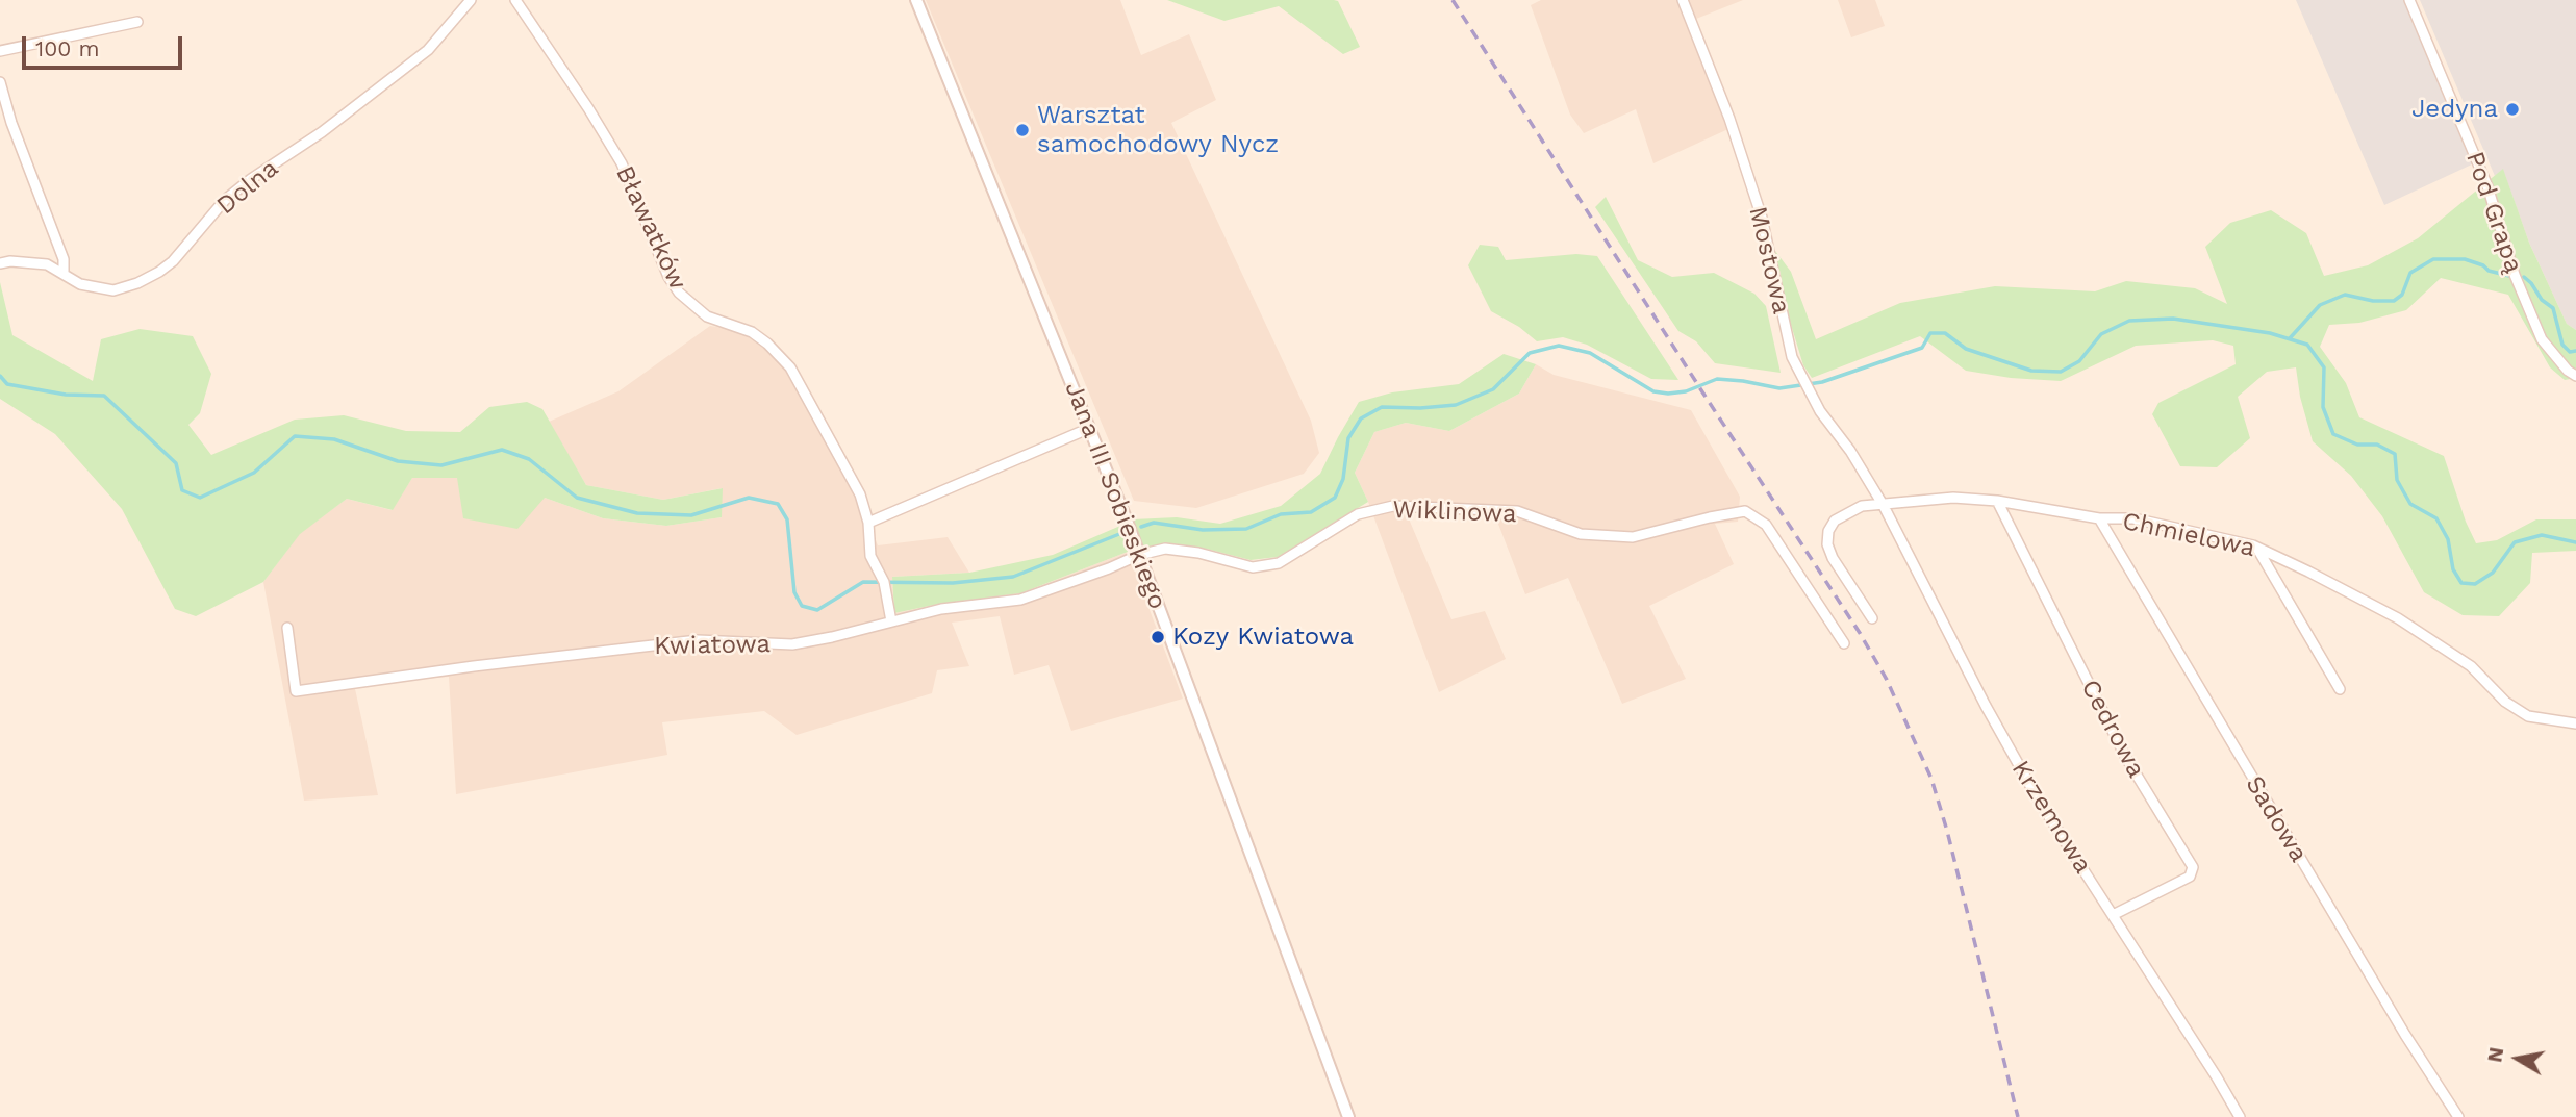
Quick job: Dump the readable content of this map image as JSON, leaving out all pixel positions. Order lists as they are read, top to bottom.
{
  "streets": {
    "street": [
      "Dolna",
      "Pod Grapą",
      "Bławatków",
      "Mostowa",
      "Jana III Sobieskiego",
      "Wiklinowa",
      "Chmielowa",
      "Kwiatowa",
      "Cedrowa",
      "Krzemowa",
      "Sadowa"
    ]
  },
  "crossings": [
    ["Bławatków", "Kwiatowa"],
    ["Mostowa", "Chmielowa"],
    ["Mostowa", "Krzemowa"],
    ["Jana III Sobieskiego", "Wiklinowa"],
    ["Jana III Sobieskiego", "Kwiatowa"],
    ["Wiklinowa", "Kwiatowa"],
    ["Chmielowa", "Cedrowa"],
    ["Chmielowa", "Krzemowa"],
    ["Chmielowa", "Sadowa"],
    ["Cedrowa", "Krzemowa"]
  ],
  "places": ["Jedyna", "Warsztat samochodowy Nycz", "Kozy Kwiatowa"],
  "scale_bar": "100 m",
  "north": "left"
}
